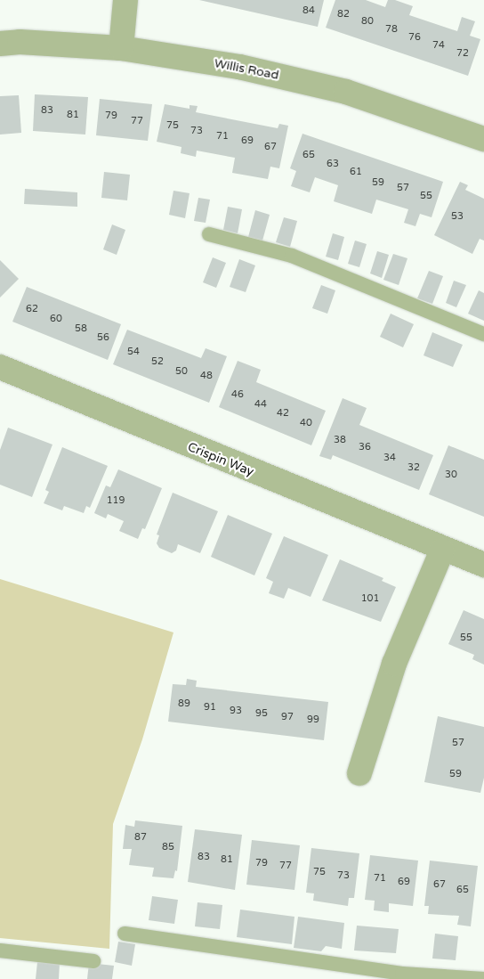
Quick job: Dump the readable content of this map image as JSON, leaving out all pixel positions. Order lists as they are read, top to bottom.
{
  "streets": {
    "street": ["Willis Road", "Crispin Way"]
  },
  "house_numbers": [
    "84",
    "82",
    "80",
    "78",
    "76",
    "74",
    "72",
    "83",
    "81",
    "79",
    "77",
    "75",
    "73",
    "71",
    "69",
    "67",
    "65",
    "63",
    "61",
    "59",
    "57",
    "55",
    "53",
    "62",
    "60",
    "58",
    "56",
    "54",
    "52",
    "50",
    "48",
    "46",
    "44",
    "42",
    "40",
    "38",
    "36",
    "34",
    "32",
    "30",
    "119",
    "101",
    "55",
    "89",
    "91",
    "93",
    "95",
    "97",
    "99",
    "57",
    "59",
    "87",
    "85",
    "83",
    "81",
    "79",
    "77",
    "75",
    "73",
    "71",
    "69",
    "67",
    "65"
  ]
}
